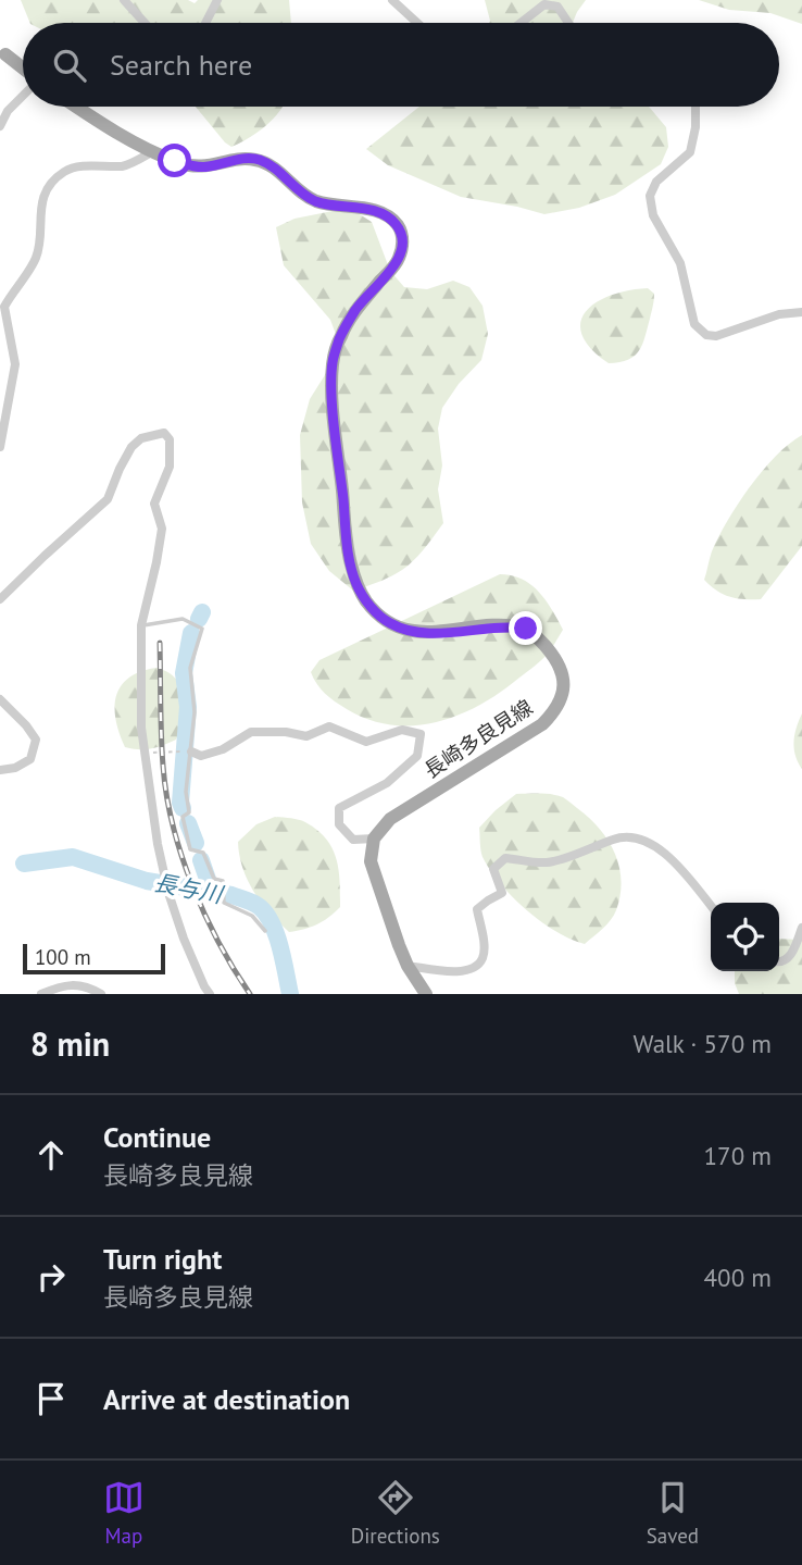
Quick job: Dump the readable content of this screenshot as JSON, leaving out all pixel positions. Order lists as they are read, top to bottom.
{
  "streets": {
    "main road": ["長崎多良見線"]
  },
  "water": ["長与川"],
  "scale_bar": "100 m",
  "page": {
    "search": "Search here",
    "scale": "100 m",
    "heading": ["8 min", "Walk · 570 m"],
    "list": [
      ["Continue", "長崎多良見線", "170 m"],
      ["Turn right", "長崎多良見線", "400 m"],
      "Arrive at destination"
    ],
    "nav": ["Map", "Directions", "Saved"]
  }
}
